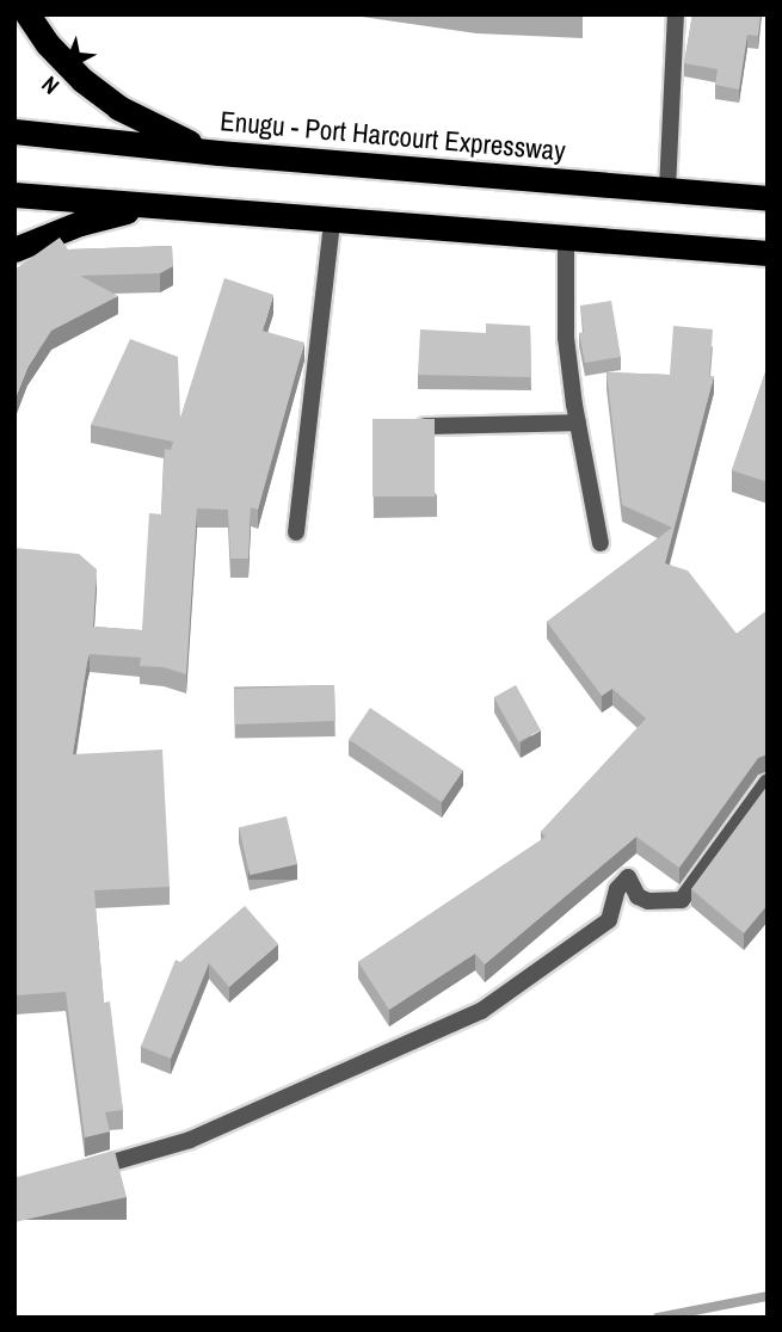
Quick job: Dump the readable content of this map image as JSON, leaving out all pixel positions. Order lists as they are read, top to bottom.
{
  "streets": {
    "highway": ["Enugu - Port Harcourt Expressway"]
  },
  "north": "bottom left"
}
